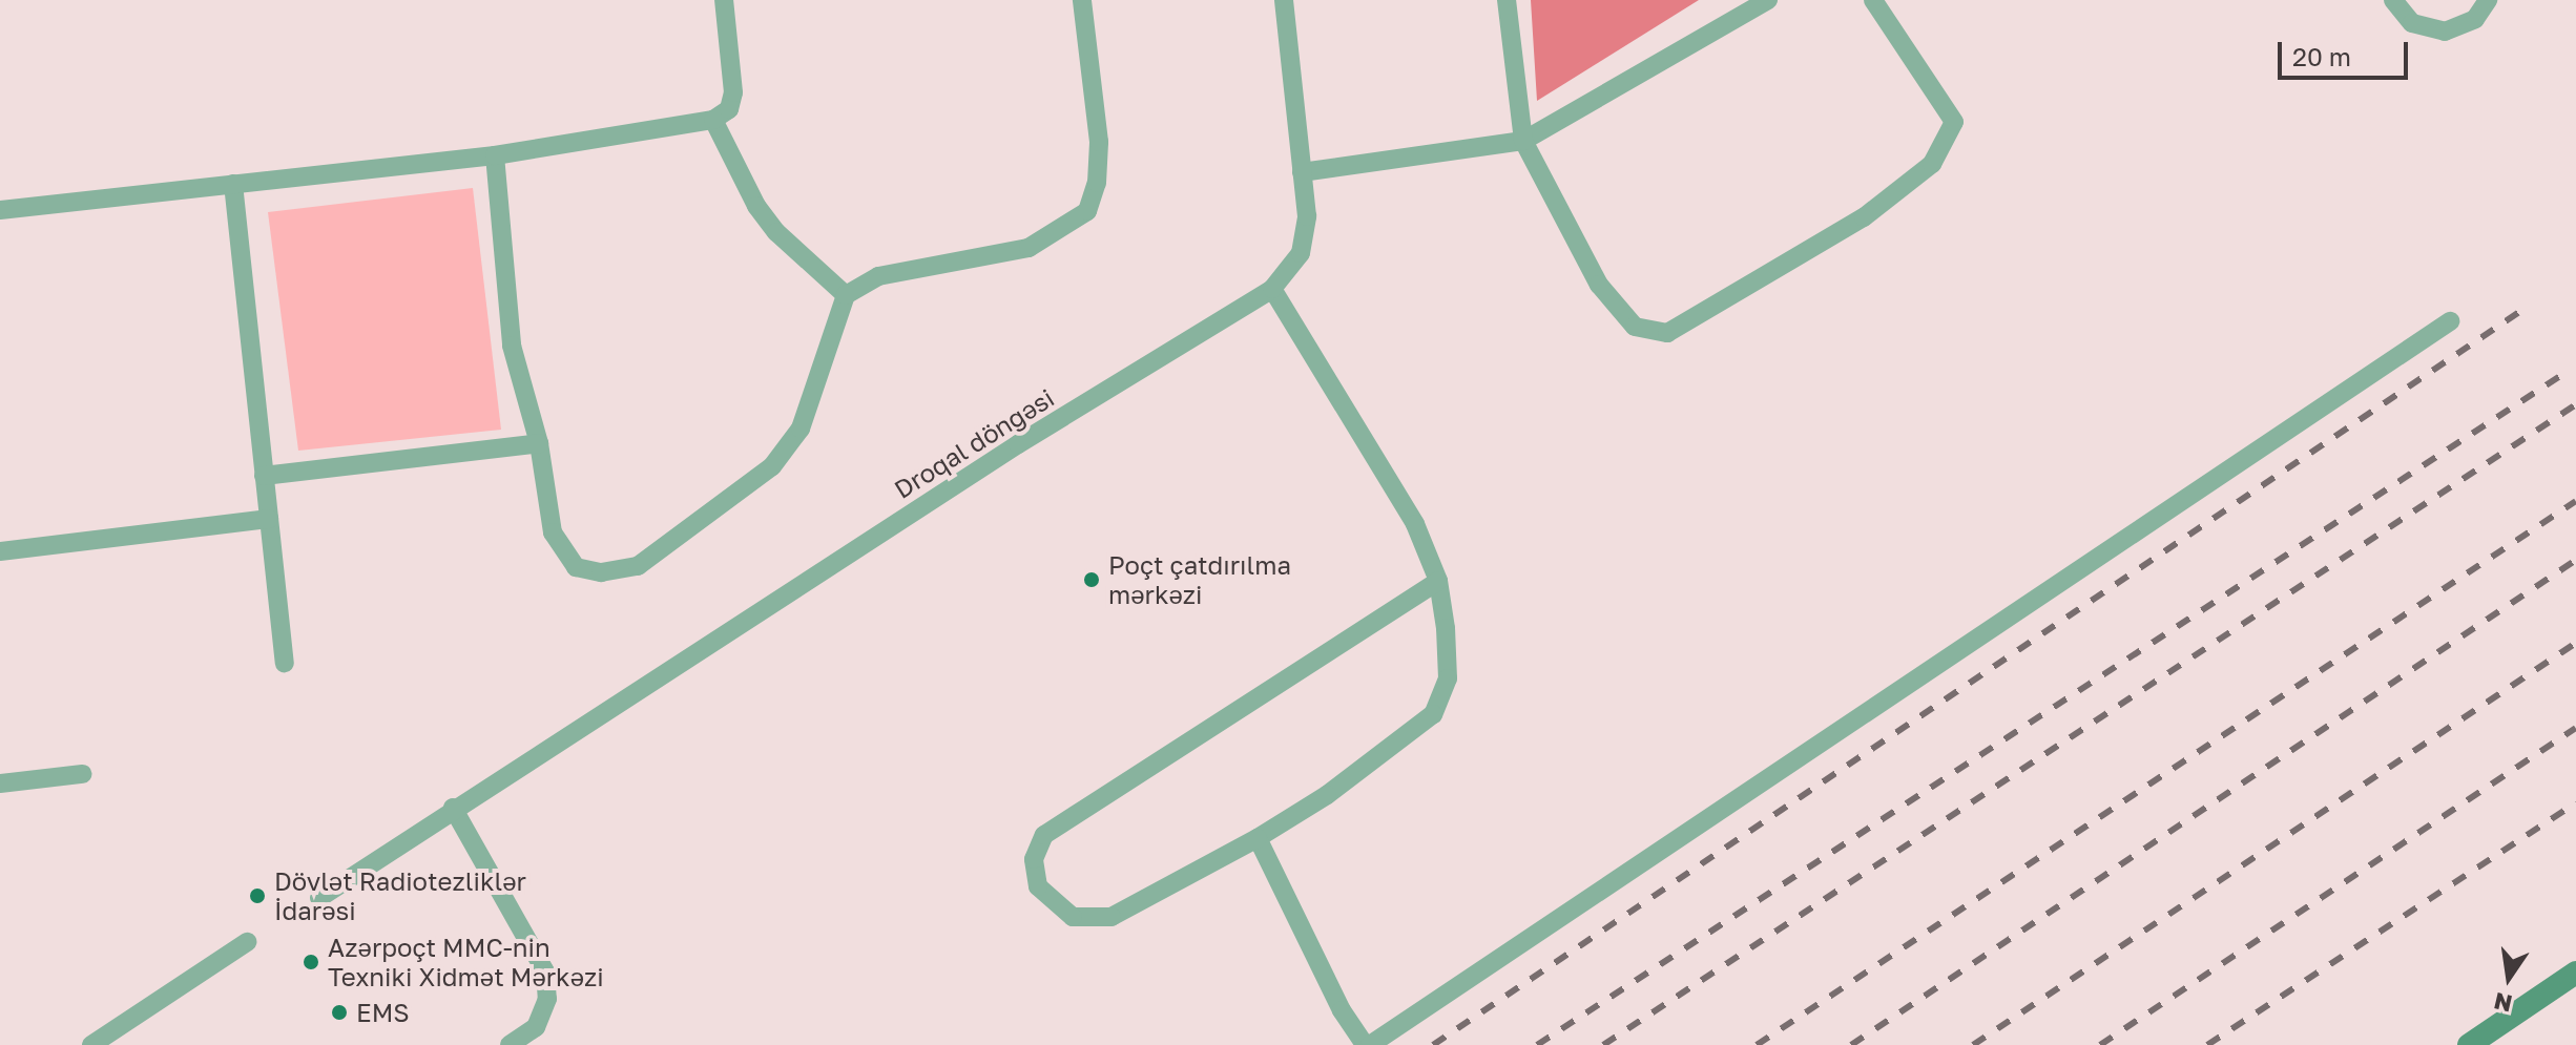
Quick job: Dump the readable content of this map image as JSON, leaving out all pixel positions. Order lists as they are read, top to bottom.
{
  "streets": {
    "lane": ["Droqal döngəsi"]
  },
  "places": [
    "Poçt çatdırılma mərkəzi",
    "Dövlət Radiotezliklər İdarəsi",
    "Azərpoçt MMC-nin Texniki Xidmət Mərkəzi",
    "EMS"
  ],
  "scale_bar": "20 m",
  "north": "bottom"
}
